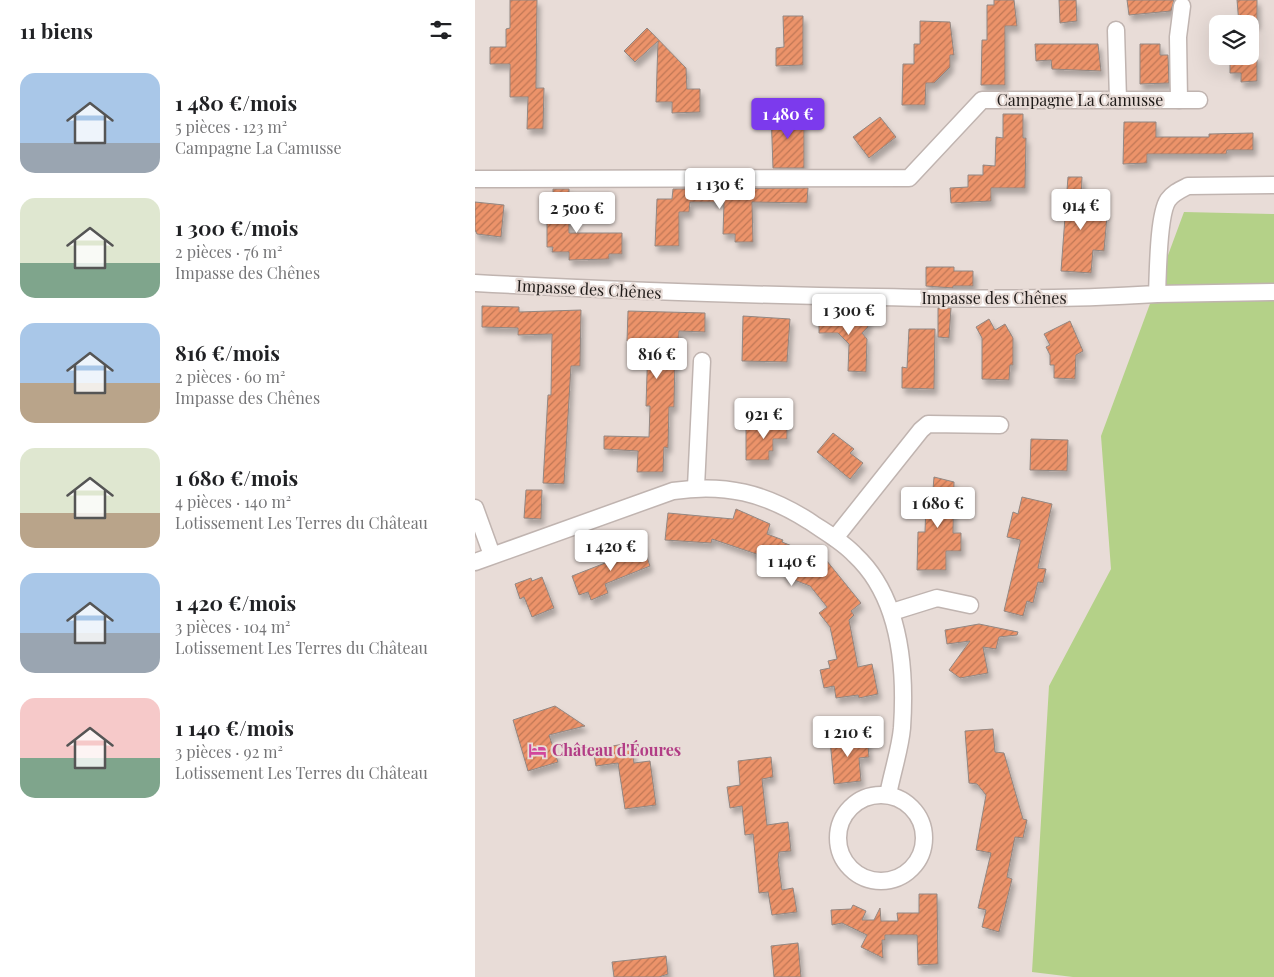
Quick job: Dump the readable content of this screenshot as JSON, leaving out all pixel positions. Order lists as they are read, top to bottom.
{
  "streets": {
    "street": ["Campagne La Camusse", "Impasse des Chênes"]
  },
  "places": {
    "hotel": ["Château d'Éoures"]
  },
  "page": {
    "heading": "11 biens",
    "list": [
      {
        "name": "1 480 €/mois",
        "note": "5 pièces · 123 m² · Campagne La Camusse"
      },
      {
        "name": "1 300 €/mois",
        "note": "2 pièces · 76 m² · Impasse des Chênes"
      },
      {
        "name": "816 €/mois",
        "note": "2 pièces · 60 m² · Impasse des Chênes"
      },
      {
        "name": "1 680 €/mois",
        "note": "4 pièces · 140 m² · Lotissement Les Terres du Château"
      },
      {
        "name": "1 420 €/mois",
        "note": "3 pièces · 104 m² · Lotissement Les Terres du Château"
      },
      {
        "name": "1 140 €/mois",
        "note": "3 pièces · 92 m² · Lotissement Les Terres du Château"
      }
    ],
    "price": [
      "1 480 €",
      "1 130 €",
      "914 €",
      "2 500 €",
      "1 300 €",
      "816 €",
      "921 €",
      "1 680 €",
      "1 420 €",
      "1 140 €",
      "1 210 €"
    ]
  }
}
